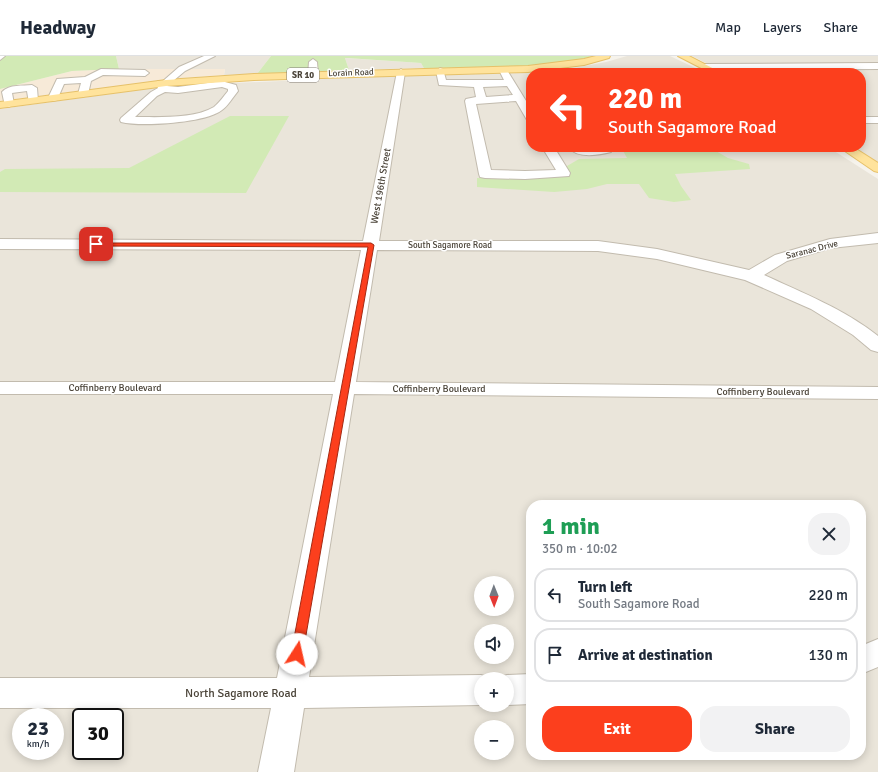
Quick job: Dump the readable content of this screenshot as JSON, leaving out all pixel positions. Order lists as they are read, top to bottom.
{
  "streets": {
    "main road": ["Lorain Road", "SR 10"],
    "street": [
      "West 196th Street",
      "South Sagamore Road",
      "Saranac Drive",
      "Coffinberry Boulevard",
      "North Sagamore Road"
    ]
  },
  "crossings": [
    ["Lorain Road", "West 196th Street"],
    ["West 196th Street", "South Sagamore Road"],
    ["West 196th Street", "Coffinberry Boulevard"],
    ["West 196th Street", "North Sagamore Road"],
    ["South Sagamore Road", "Saranac Drive"]
  ],
  "north": "bottom",
  "page": {
    "header": "Headway",
    "nav": ["Map", "Layers", "Share"],
    "turn": ["220 m", "South Sagamore Road"],
    "heading": ["1 min", "350 m · 10:02"],
    "list": [
      {
        "name": "Turn left",
        "note": "South Sagamore Road",
        "value": "220 m"
      },
      {
        "name": "Arrive at destination",
        "value": "130 m"
      }
    ],
    "map_buttons": ["+", "−"],
    "buttons": ["Exit", "Share"],
    "speed": "23 km/h",
    "limit": "30"
  }
}
